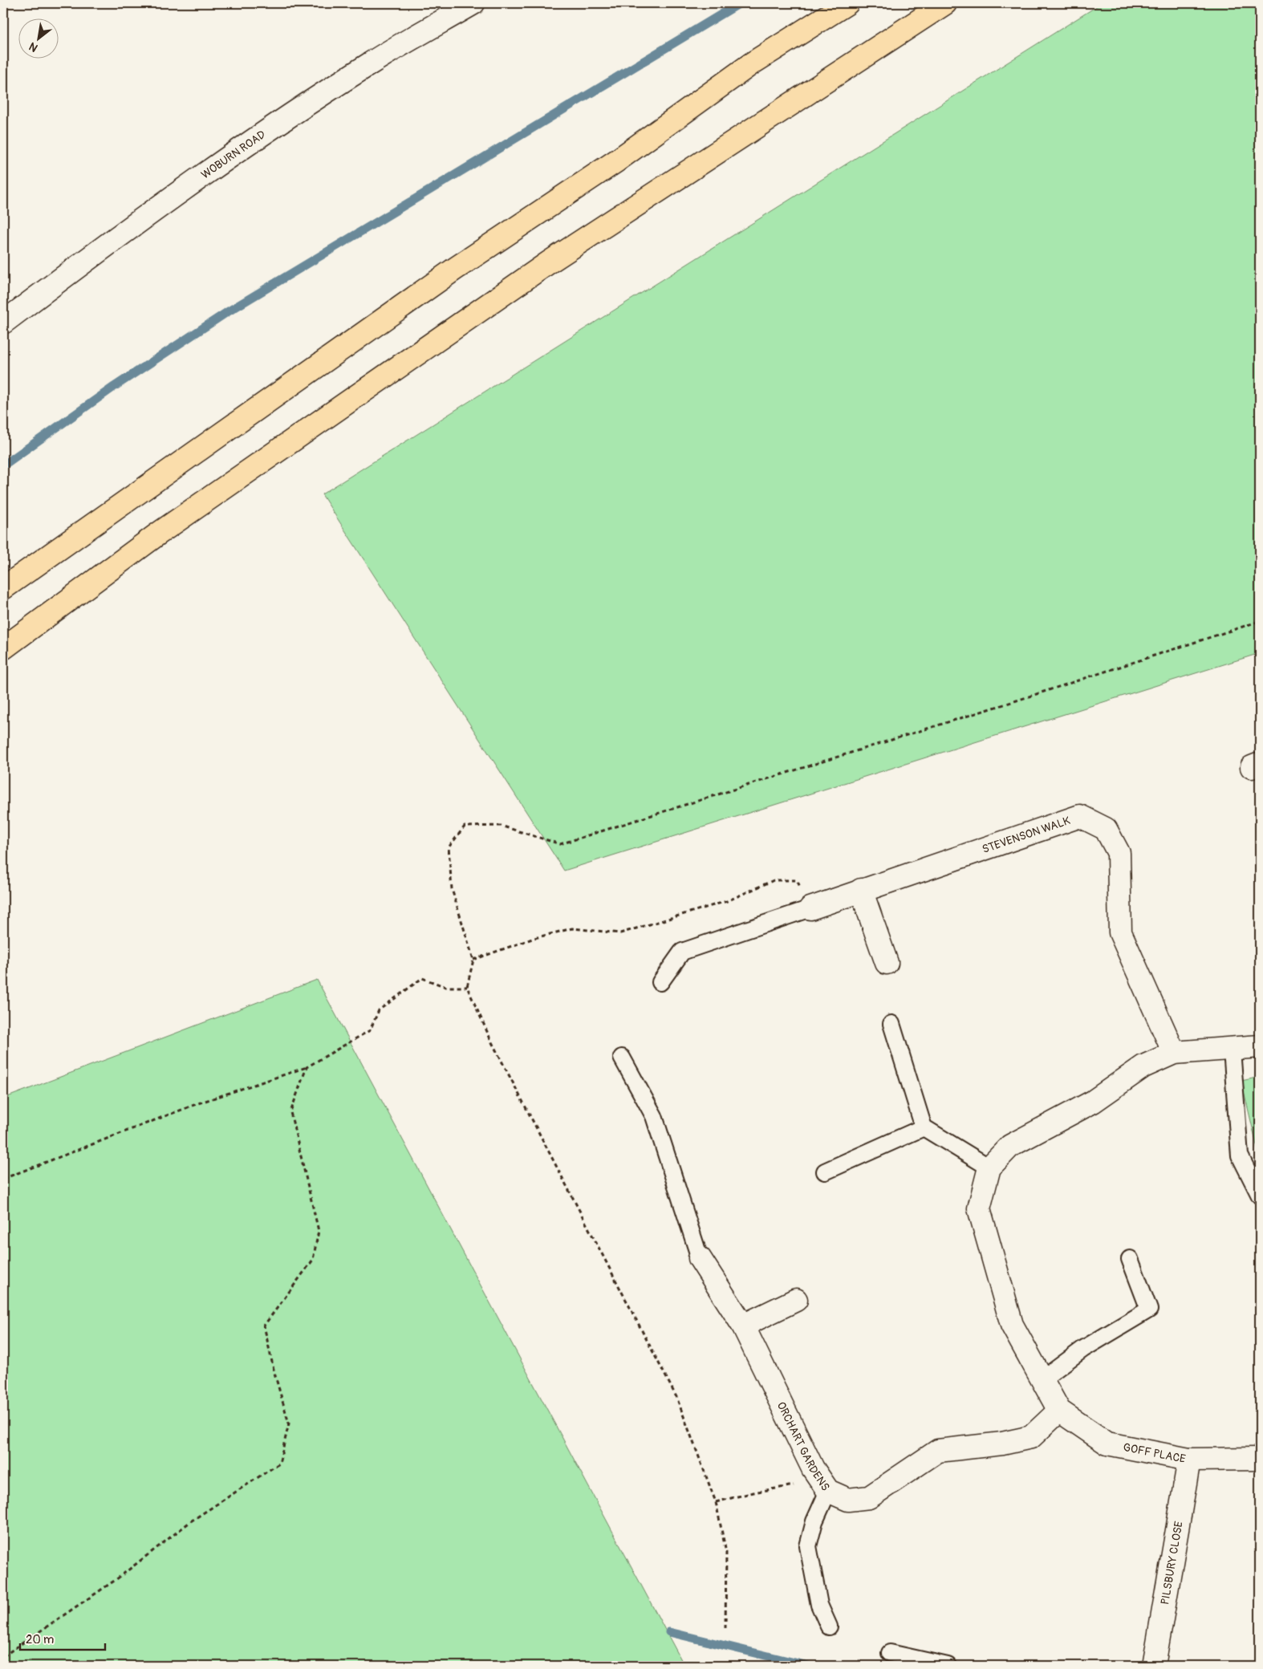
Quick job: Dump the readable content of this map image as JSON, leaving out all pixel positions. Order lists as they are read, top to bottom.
{
  "streets": {
    "street": [
      "WOBURN ROAD",
      "STEVENSON WALK",
      "ORCHART GARDENS",
      "GOFF PLACE",
      "PILSBURY CLOSE"
    ]
  },
  "crossings": [
    ["ORCHART GARDENS", "GOFF PLACE"],
    ["GOFF PLACE", "PILSBURY CLOSE"]
  ],
  "scale_bar": "20 m",
  "north": "bottom left"
}
